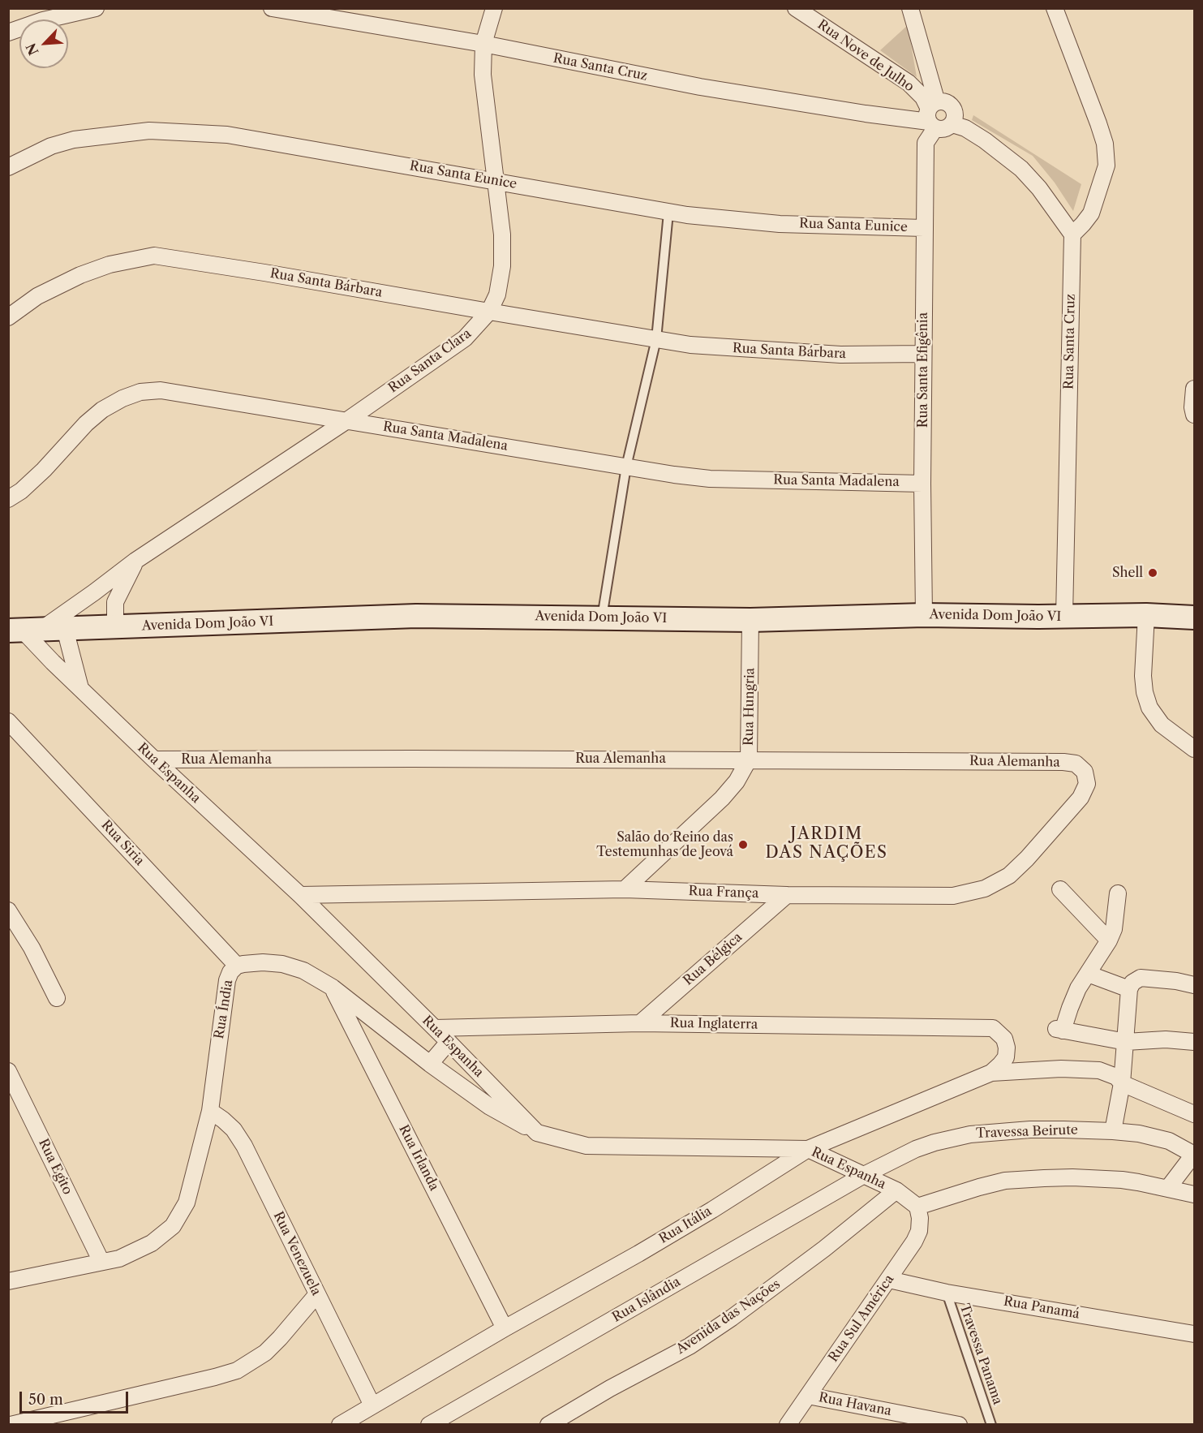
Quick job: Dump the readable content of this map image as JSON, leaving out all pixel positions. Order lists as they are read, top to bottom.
{
  "streets": {
    "street": [
      "Rua Nove de Julho",
      "Rua Santa Cruz",
      "Rua Santa Eunice",
      "Rua Santa Bárbara",
      "Rua Santa Clara",
      "Rua Santa Efigênia",
      "Rua Santa Madalena",
      "Avenida Dom João VI",
      "Rua Hungria",
      "Rua Alemanha",
      "Rua Espanha",
      "Rua Siria",
      "Rua França",
      "Rua Bélgica",
      "Rua Índia",
      "Rua Inglaterra",
      "Travessa Beirute",
      "Rua Irlanda",
      "Rua Egito",
      "Rua Itália",
      "Rua Venezuela",
      "Rua Islândia",
      "Rua Panamá",
      "Avenida das Nações",
      "Rua Sul América",
      "Rua Havana"
    ],
    "lane": ["Travessa Panama"]
  },
  "crossings": [
    ["Rua Nove de Julho", "Rua Santa Cruz"],
    ["Rua Nove de Julho", "Rua Santa Efigênia"],
    ["Rua Santa Cruz", "Rua Santa Clara"],
    ["Rua Santa Cruz", "Rua Santa Efigênia"],
    ["Rua Santa Cruz", "Avenida Dom João VI"],
    ["Rua Santa Eunice", "Rua Santa Clara"],
    ["Rua Santa Eunice", "Rua Santa Efigênia"],
    ["Rua Santa Bárbara", "Rua Santa Clara"],
    ["Rua Santa Bárbara", "Rua Santa Efigênia"],
    ["Rua Santa Clara", "Rua Santa Madalena"],
    ["Rua Santa Clara", "Avenida Dom João VI"],
    ["Rua Santa Clara", "Rua Espanha"],
    ["Rua Santa Efigênia", "Rua Santa Madalena"],
    ["Rua Santa Efigênia", "Avenida Dom João VI"],
    ["Avenida Dom João VI", "Rua Hungria"],
    ["Avenida Dom João VI", "Rua Espanha"],
    ["Rua Hungria", "Rua Alemanha"],
    ["Rua Hungria", "Rua França"],
    ["Rua Alemanha", "Rua Espanha"],
    ["Rua Alemanha", "Rua França"],
    ["Rua Espanha", "Rua França"],
    ["Rua Espanha", "Rua Índia"],
    ["Rua Espanha", "Rua Inglaterra"],
    ["Rua Espanha", "Travessa Beirute"],
    ["Rua Espanha", "Rua Itália"],
    ["Rua Espanha", "Rua Islândia"],
    ["Rua Espanha", "Avenida das Nações"],
    ["Rua Espanha", "Rua Sul América"],
    ["Rua Siria", "Rua Índia"],
    ["Rua França", "Rua Bélgica"],
    ["Rua Bélgica", "Rua Inglaterra"],
    ["Rua Índia", "Rua Irlanda"],
    ["Rua Índia", "Rua Egito"],
    ["Rua Índia", "Rua Venezuela"],
    ["Rua Inglaterra", "Rua Itália"],
    ["Travessa Beirute", "Rua Islândia"],
    ["Rua Irlanda", "Rua Itália"],
    ["Rua Itália", "Rua Venezuela"],
    ["Rua Panamá", "Rua Sul América"],
    ["Rua Panamá", "Travessa Panama"],
    ["Rua Sul América", "Rua Havana"]
  ],
  "districts": ["JARDIM DAS NAÇÕES"],
  "places": ["Shell", "Salão do Reino das Testemunhas de Jeová"],
  "scale_bar": "50 m",
  "north": "bottom left"
}
